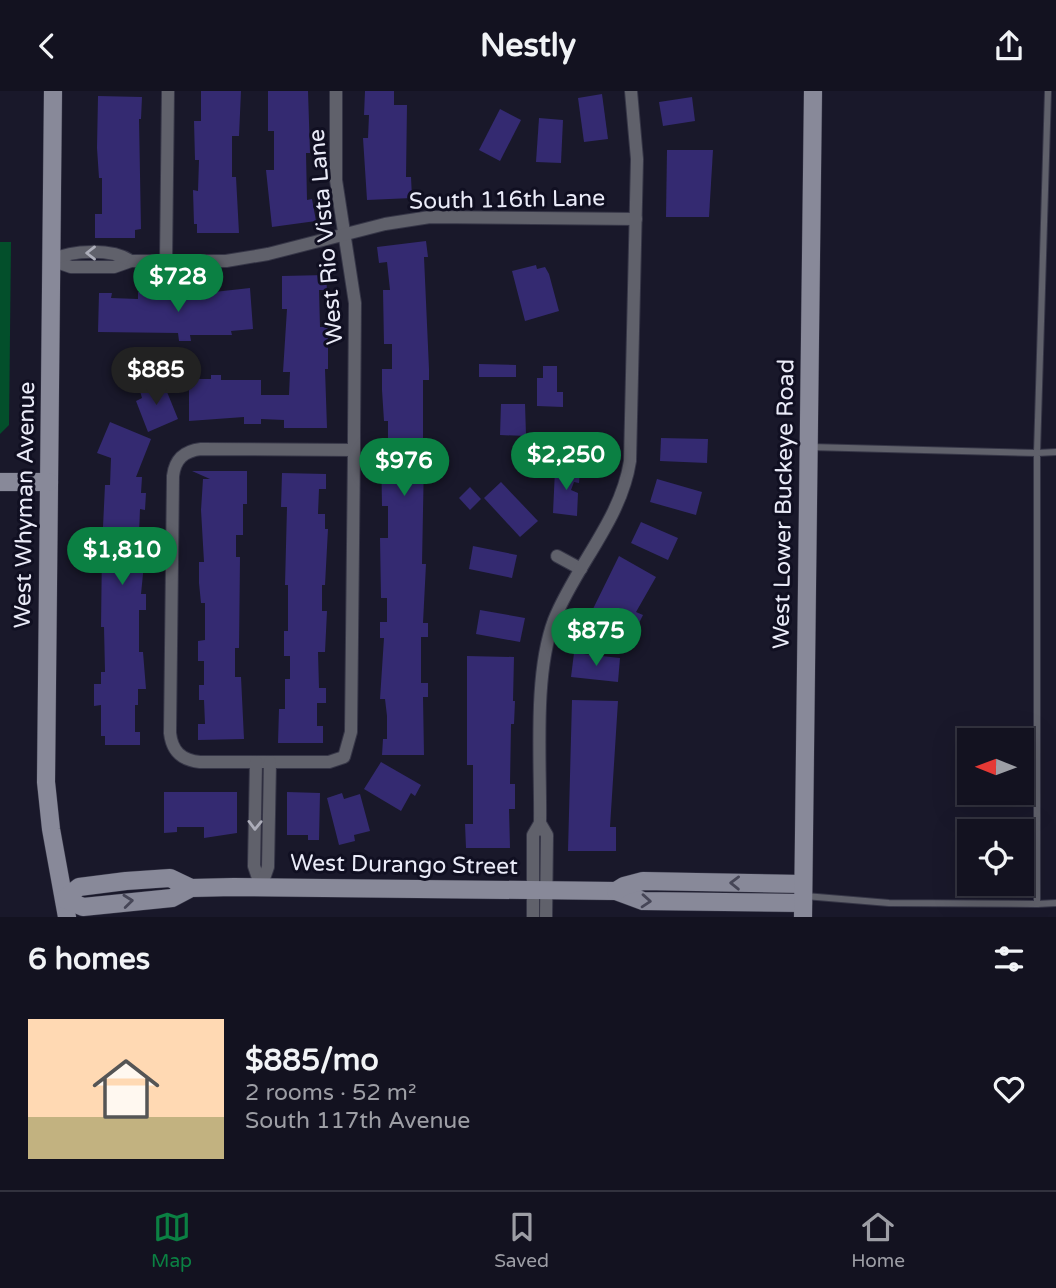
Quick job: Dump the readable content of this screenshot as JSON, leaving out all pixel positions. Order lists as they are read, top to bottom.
{
  "streets": {
    "street": [
      "South 116th Lane",
      "West Rio Vista Lane",
      "West Lower Buckeye Road",
      "West Whyman Avenue",
      "West Durango Street"
    ]
  },
  "crossings": [
    ["South 116th Lane", "West Rio Vista Lane"],
    ["South 116th Lane", "West Whyman Avenue"],
    ["West Lower Buckeye Road", "West Durango Street"],
    ["West Whyman Avenue", "West Durango Street"]
  ],
  "north": "left",
  "page": {
    "header": "Nestly",
    "price": [
      "$728",
      "$885",
      "$2,250",
      "$976",
      "$1,810",
      "$875"
    ],
    "heading": "6 homes",
    "list": [
      {
        "name": "$885/mo",
        "note": "2 rooms · 52 m² · South 117th Avenue"
      }
    ],
    "tabs": ["Map", "Saved", "Home"]
  }
}
